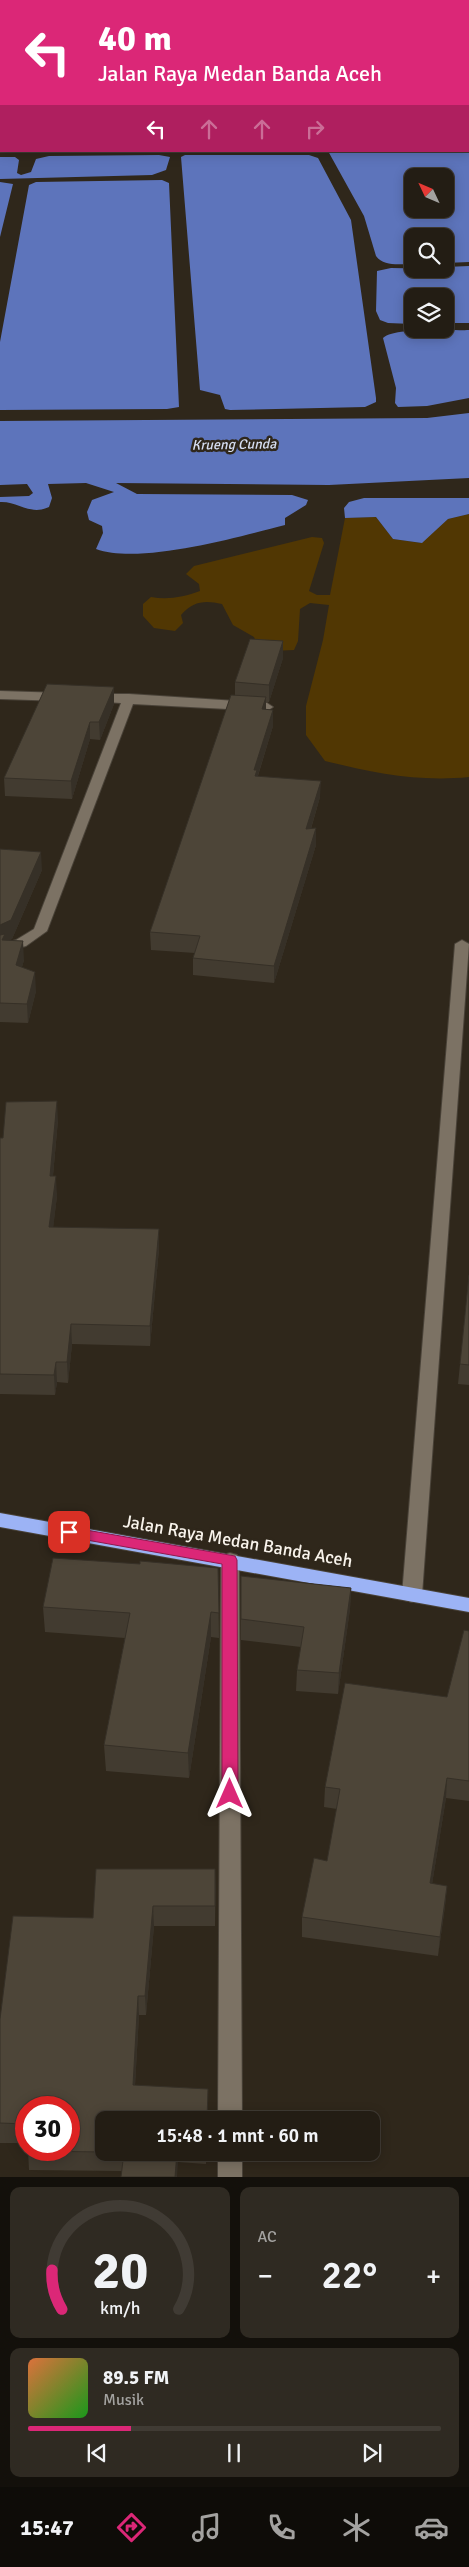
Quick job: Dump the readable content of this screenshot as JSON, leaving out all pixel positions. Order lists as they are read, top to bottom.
{
  "streets": {
    "highway": ["Jalan Raya Medan Banda Aceh"]
  },
  "water": ["Krueng Cunda"],
  "north": "top left",
  "page": {
    "turn": ["40 m", "Jalan Raya Medan Banda Aceh"],
    "limit": "30",
    "trip": "15:48 · 1 mnt · 60 m",
    "tile": "AC",
    "heat": ["−", "22°", "+"],
    "song": ["89.5 FM", "Musik"],
    "tabs": "15:47",
    "gauge": ["20", "km/h"]
  }
}
